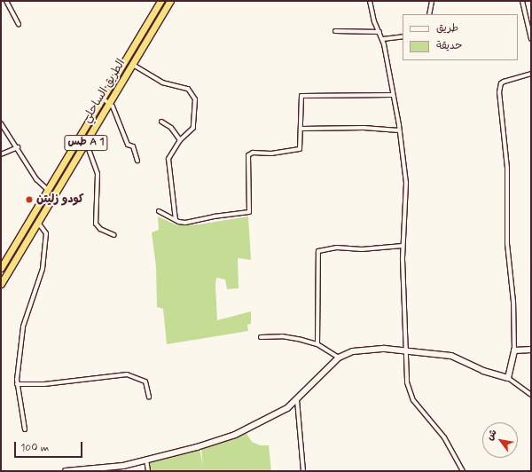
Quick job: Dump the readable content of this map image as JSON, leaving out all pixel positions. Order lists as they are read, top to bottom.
{
  "streets": {
    "highway": ["الطريق الساحلي", "طس A 1"]
  },
  "places": ["كودو زليتن"],
  "legend": ["طريق", "حديقة"],
  "scale_bar": "100 m",
  "north": "top left"
}
